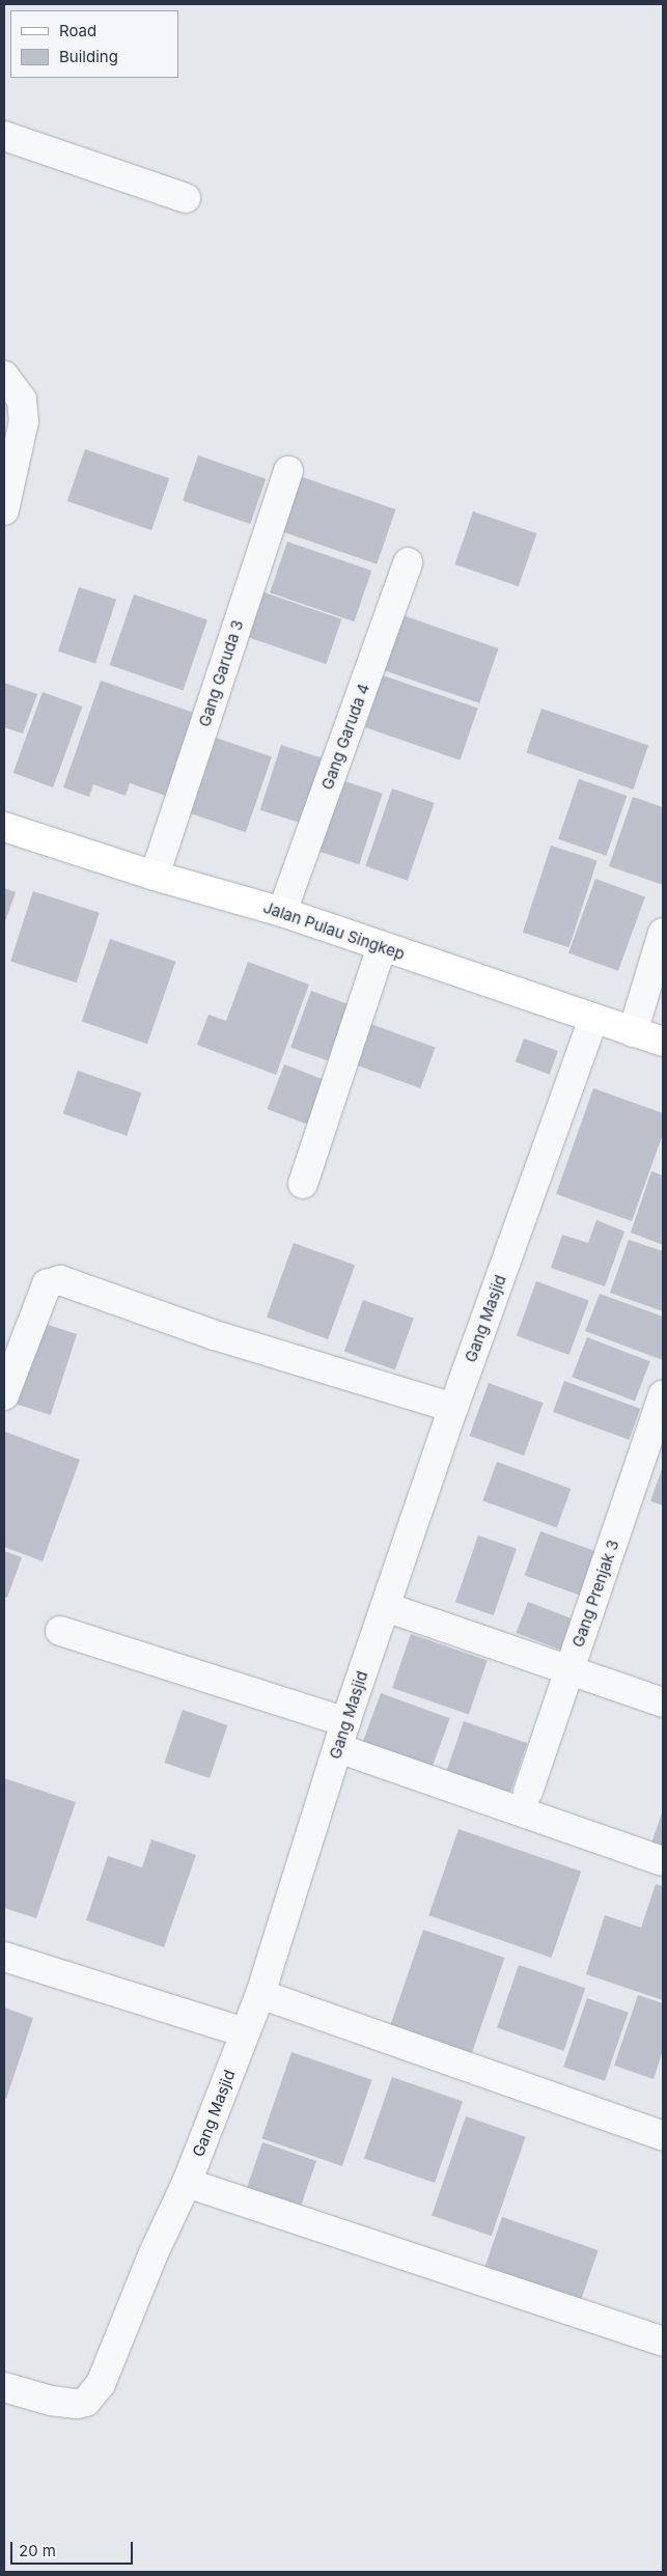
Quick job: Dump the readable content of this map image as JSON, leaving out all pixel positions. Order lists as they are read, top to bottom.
{
  "streets": {
    "street": [
      "Gang Garuda 3",
      "Gang Garuda 4",
      "Jalan Pulau Singkep",
      "Gang Masjid",
      "Gang Prenjak 3"
    ]
  },
  "crossings": [
    ["Gang Garuda 3", "Jalan Pulau Singkep"],
    ["Gang Garuda 4", "Jalan Pulau Singkep"],
    ["Jalan Pulau Singkep", "Gang Masjid"]
  ],
  "legend": ["Road", "Building"],
  "scale_bar": "20 m"
}
